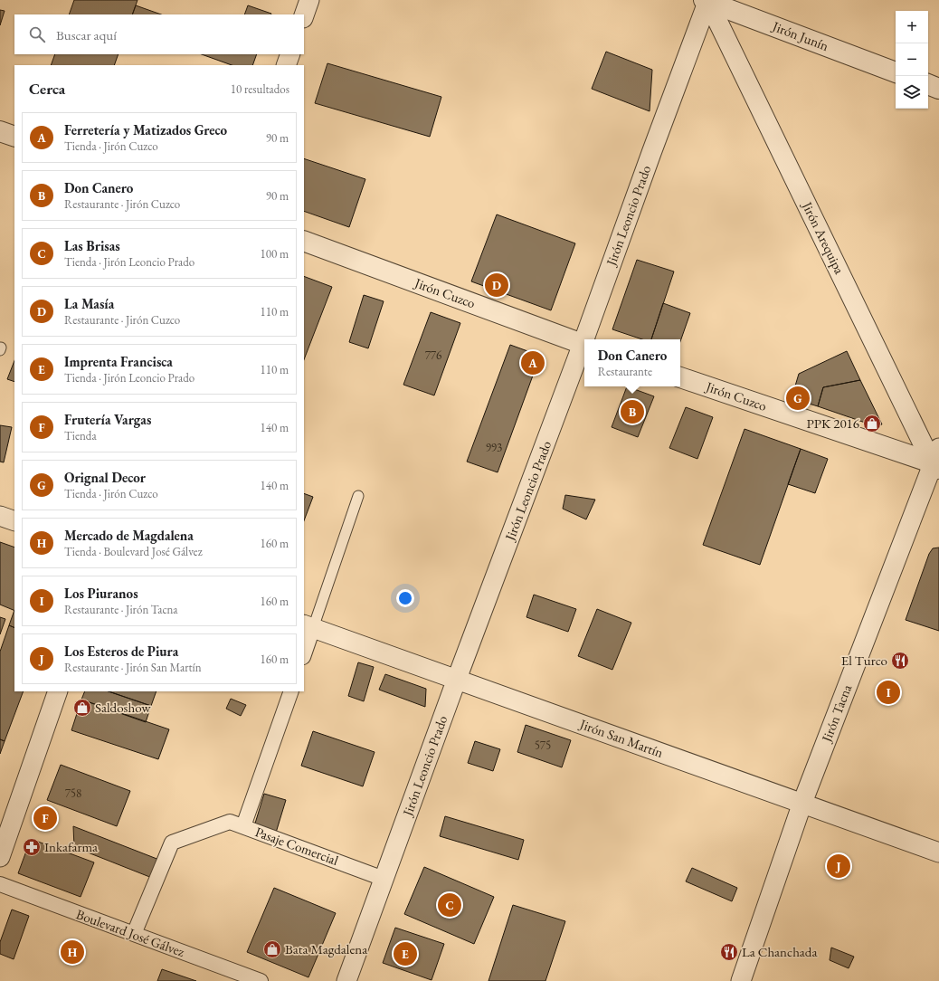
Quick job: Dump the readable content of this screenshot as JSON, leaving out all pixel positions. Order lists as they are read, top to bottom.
{
  "streets": {
    "street": [
      "Jirón Junín",
      "Jirón Leoncio Prado",
      "Jirón Arequipa",
      "Jirón Cuzco",
      "Jirón Tacna",
      "Jirón San Martín",
      "Pasaje Comercial",
      "Boulevard José Gálvez"
    ]
  },
  "crossings": [
    ["Jirón Junín", "Jirón Leoncio Prado"],
    ["Jirón Junín", "Jirón Arequipa"],
    ["Jirón Leoncio Prado", "Jirón Arequipa"],
    ["Jirón Leoncio Prado", "Jirón San Martín"],
    ["Jirón Leoncio Prado", "Pasaje Comercial"],
    ["Jirón Arequipa", "Jirón Cuzco"],
    ["Jirón Arequipa", "Jirón Tacna"],
    ["Jirón Cuzco", "Jirón Tacna"],
    ["Jirón Tacna", "Jirón San Martín"]
  ],
  "places": {
    "shop": ["PPK 2016", "Saldoshow", "Bata Magdalena"],
    "restaurant": ["El Turco", "La Chanchada"],
    "pharmacy": ["Inkafarma"]
  },
  "house_numbers": [
    "776",
    "993",
    "575",
    "758"
  ],
  "page": {
    "map_buttons": ["+", "−"],
    "search": "Buscar aquí",
    "heading": ["Cerca", "10 resultados"],
    "list": [
      {
        "mark": "A",
        "name": "Ferretería y Matizados Greco",
        "note": "Tienda · Jirón Cuzco",
        "value": "90 m"
      },
      {
        "mark": "B",
        "name": "Don Canero",
        "note": "Restaurante · Jirón Cuzco",
        "value": "90 m"
      },
      {
        "mark": "C",
        "name": "Las Brisas",
        "note": "Tienda · Jirón Leoncio Prado",
        "value": "100 m"
      },
      {
        "mark": "D",
        "name": "La Masía",
        "note": "Restaurante · Jirón Cuzco",
        "value": "110 m"
      },
      {
        "mark": "E",
        "name": "Imprenta Francisca",
        "note": "Tienda · Jirón Leoncio Prado",
        "value": "110 m"
      },
      {
        "mark": "F",
        "name": "Frutería Vargas",
        "note": "Tienda",
        "value": "140 m"
      },
      {
        "mark": "G",
        "name": "Orignal Decor",
        "note": "Tienda · Jirón Cuzco",
        "value": "140 m"
      },
      {
        "mark": "H",
        "name": "Mercado de Magdalena",
        "note": "Tienda · Boulevard José Gálvez",
        "value": "160 m"
      },
      {
        "mark": "I",
        "name": "Los Piuranos",
        "note": "Restaurante · Jirón Tacna",
        "value": "160 m"
      },
      {
        "mark": "J",
        "name": "Los Esteros de Piura",
        "note": "Restaurante · Jirón San Martín",
        "value": "160 m"
      }
    ],
    "pins": [
      "D",
      "A",
      "G",
      "B",
      "I",
      "F",
      "J",
      "C",
      "H",
      "E"
    ],
    "popup": ["Don Canero", "Restaurante"]
  }
}
